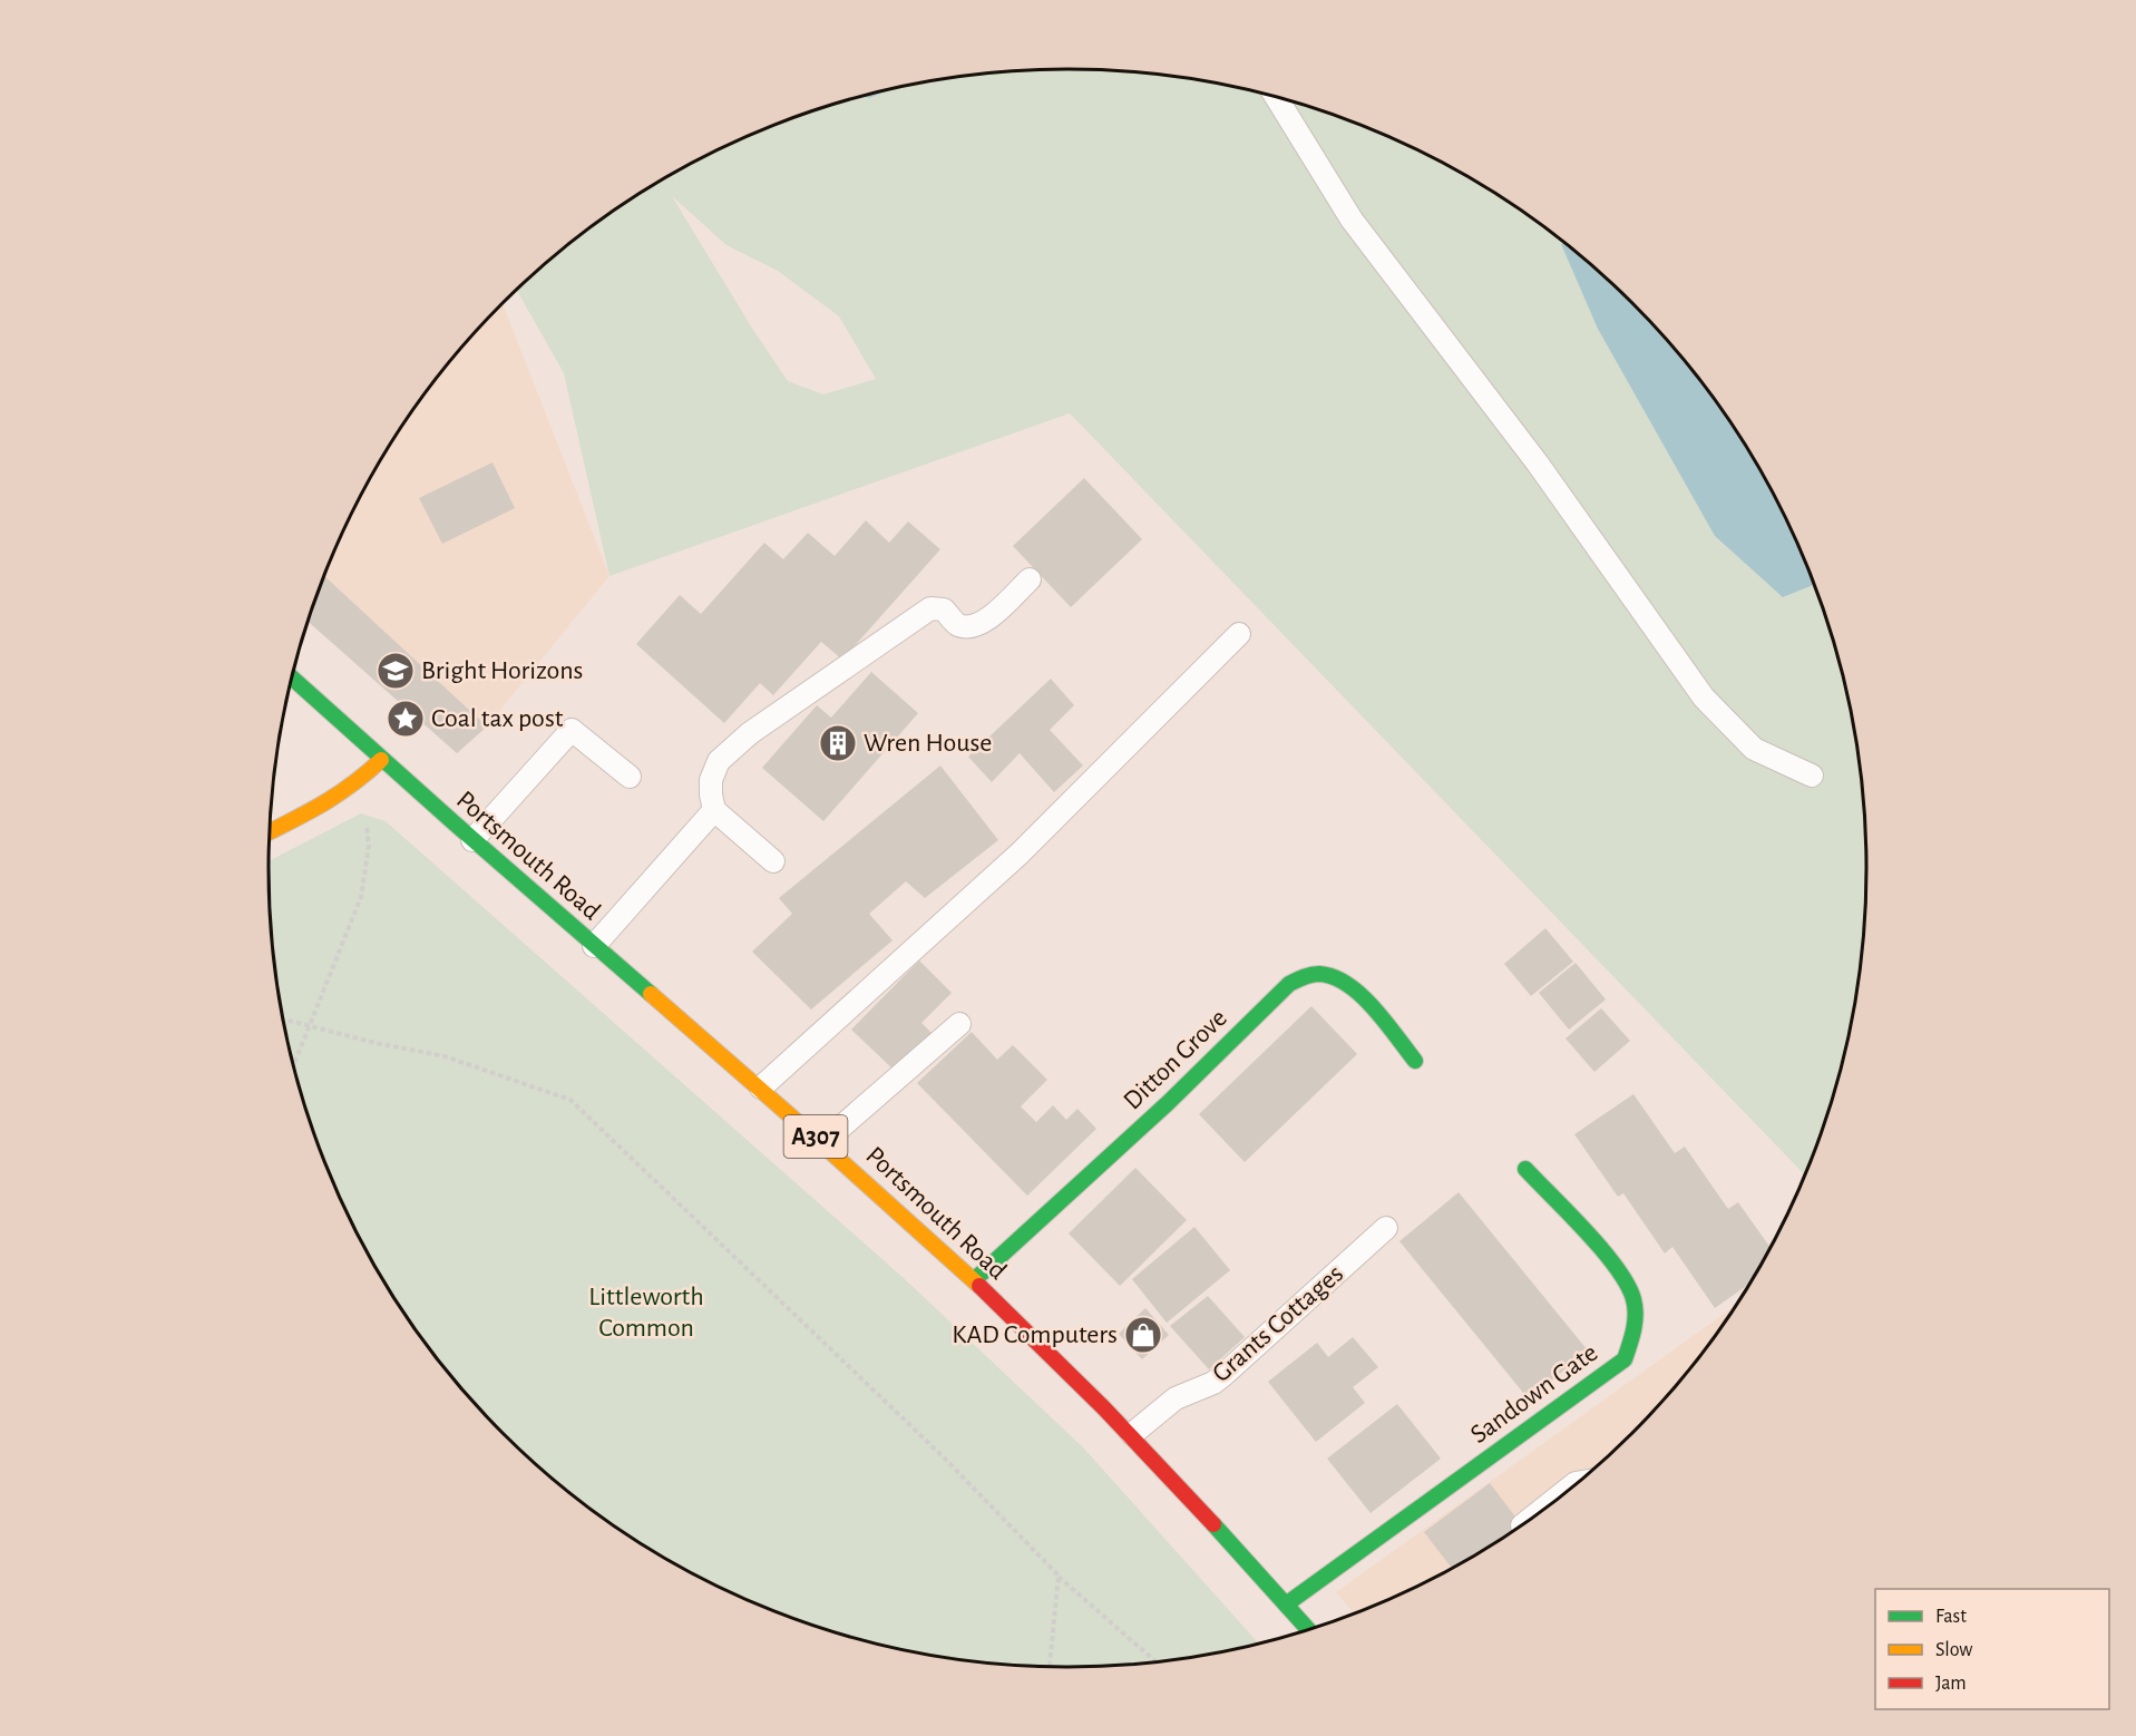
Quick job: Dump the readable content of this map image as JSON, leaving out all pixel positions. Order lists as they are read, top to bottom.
{
  "streets": {
    "main road": [
      "Portsmouth Road",
      "Ditton Grove",
      "A307",
      "Sandown Gate"
    ],
    "lane": ["Grants Cottages"]
  },
  "crossings": [
    ["Portsmouth Road", "Ditton Grove"],
    ["Portsmouth Road", "Grants Cottages"],
    ["Portsmouth Road", "Sandown Gate"]
  ],
  "parks": ["Littleworth Common"],
  "places": {
    "school or university": ["Bright Horizons"],
    "place": ["Coal tax post"],
    "building": ["Wren House"],
    "shop": ["KAD Computers"]
  },
  "legend": ["Fast", "Slow", "Jam"]
}
